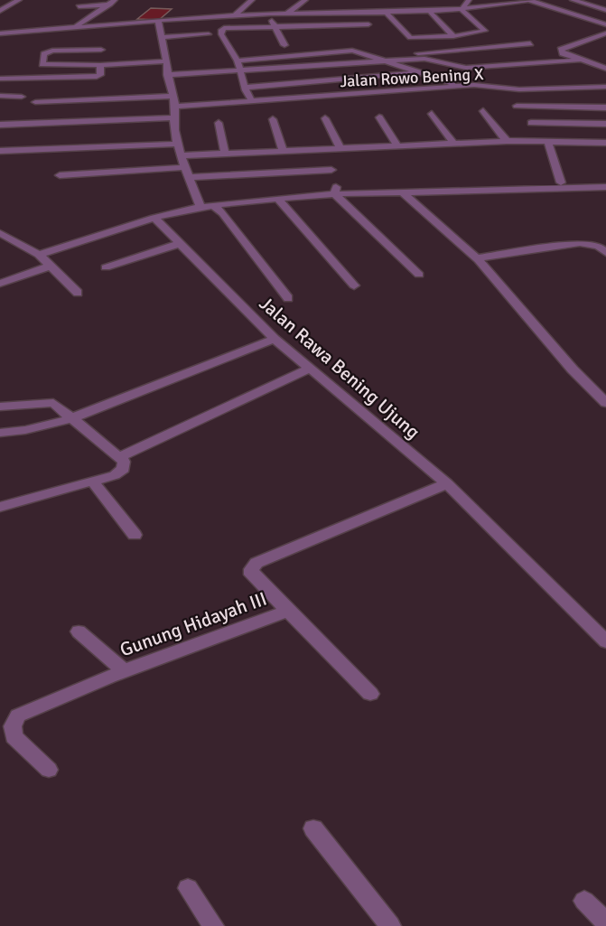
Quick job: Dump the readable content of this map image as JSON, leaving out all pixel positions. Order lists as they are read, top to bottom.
{
  "streets": {
    "street": ["Jalan Rowo Bening X", "Jalan Rawa Bening Ujung", "Gunung Hidayah III"]
  },
  "crossings": [
    ["Jalan Rawa Bening Ujung", "Gunung Hidayah III"]
  ]
}
